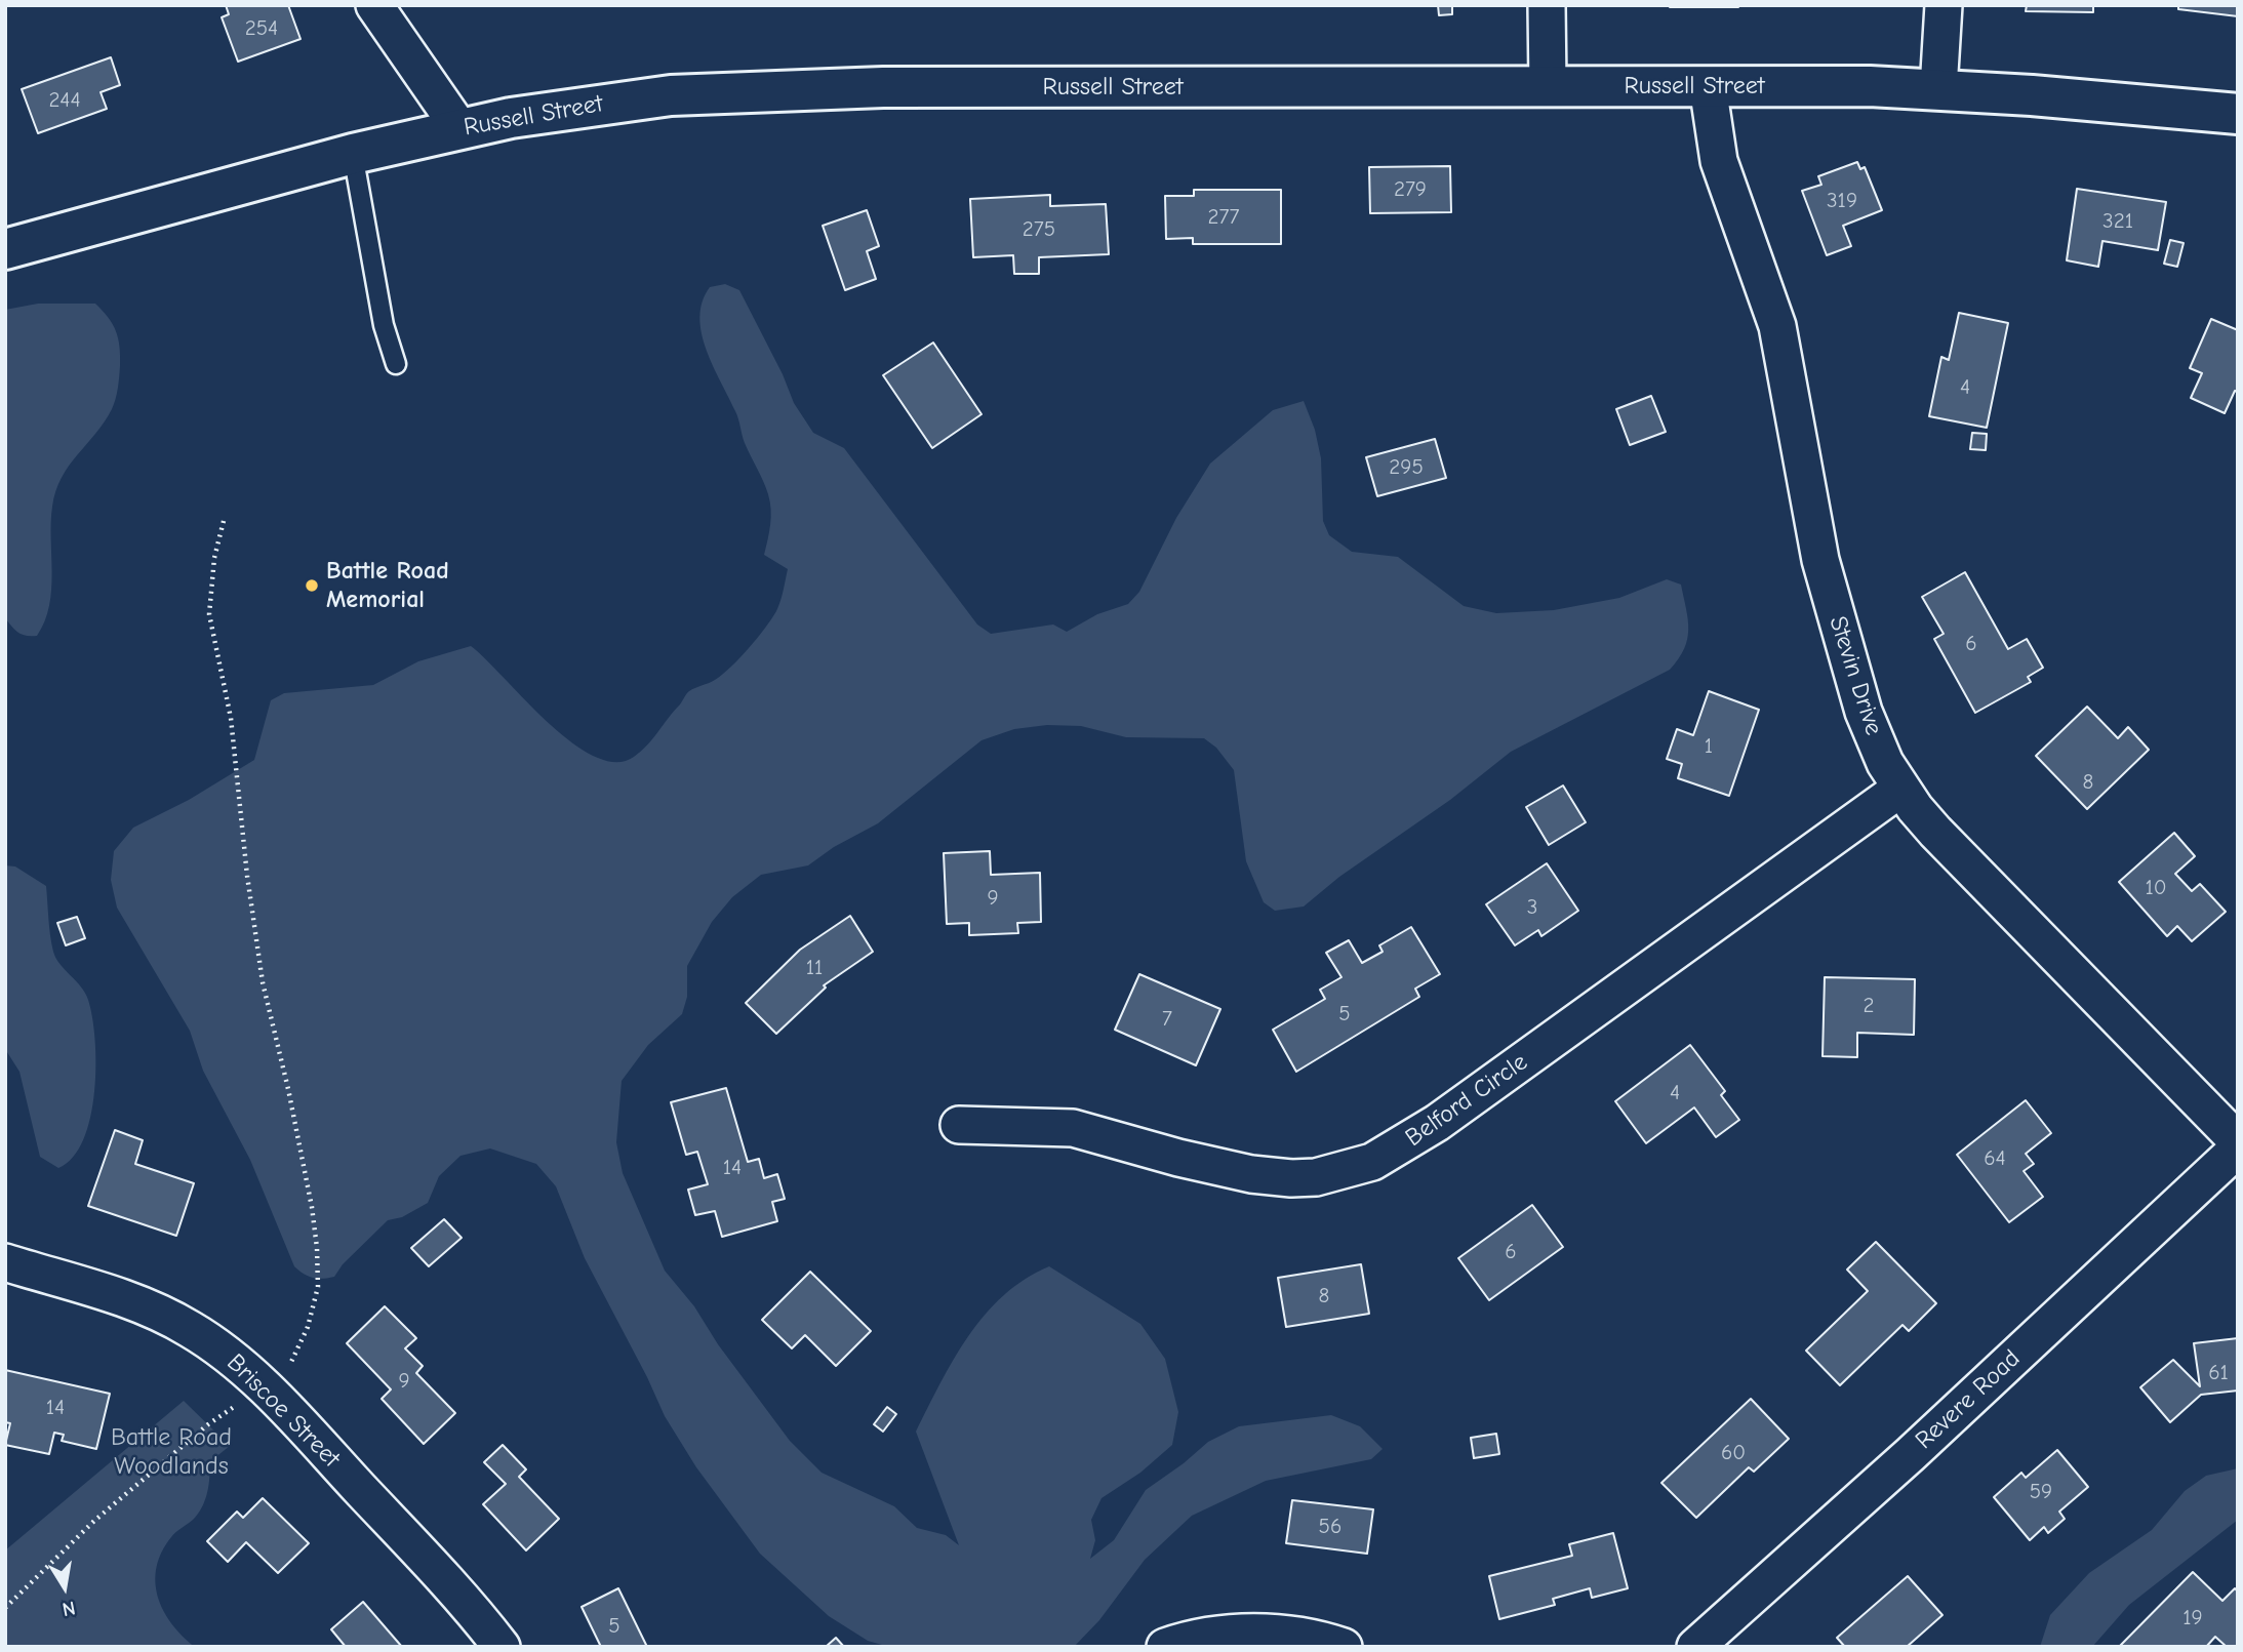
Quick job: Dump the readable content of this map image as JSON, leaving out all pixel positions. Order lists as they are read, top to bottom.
{
  "streets": {
    "street": [
      "Russell Street",
      "Stevin Drive",
      "Belford Circle",
      "Revere Road",
      "Briscoe Street"
    ]
  },
  "crossings": [
    ["Russell Street", "Stevin Drive"],
    ["Stevin Drive", "Belford Circle"]
  ],
  "parks": ["Battle Road Woodlands"],
  "places": ["Battle Road Memorial"],
  "house_numbers": [
    "254",
    "244",
    "279",
    "319",
    "277",
    "321",
    "275",
    "4",
    "295",
    "6",
    "1",
    "8",
    "10",
    "9",
    "3",
    "11",
    "2",
    "5",
    "7",
    "4",
    "64",
    "14",
    "6",
    "8",
    "61",
    "9",
    "14",
    "60",
    "59",
    "56",
    "19",
    "5"
  ],
  "north": "bottom"
}
